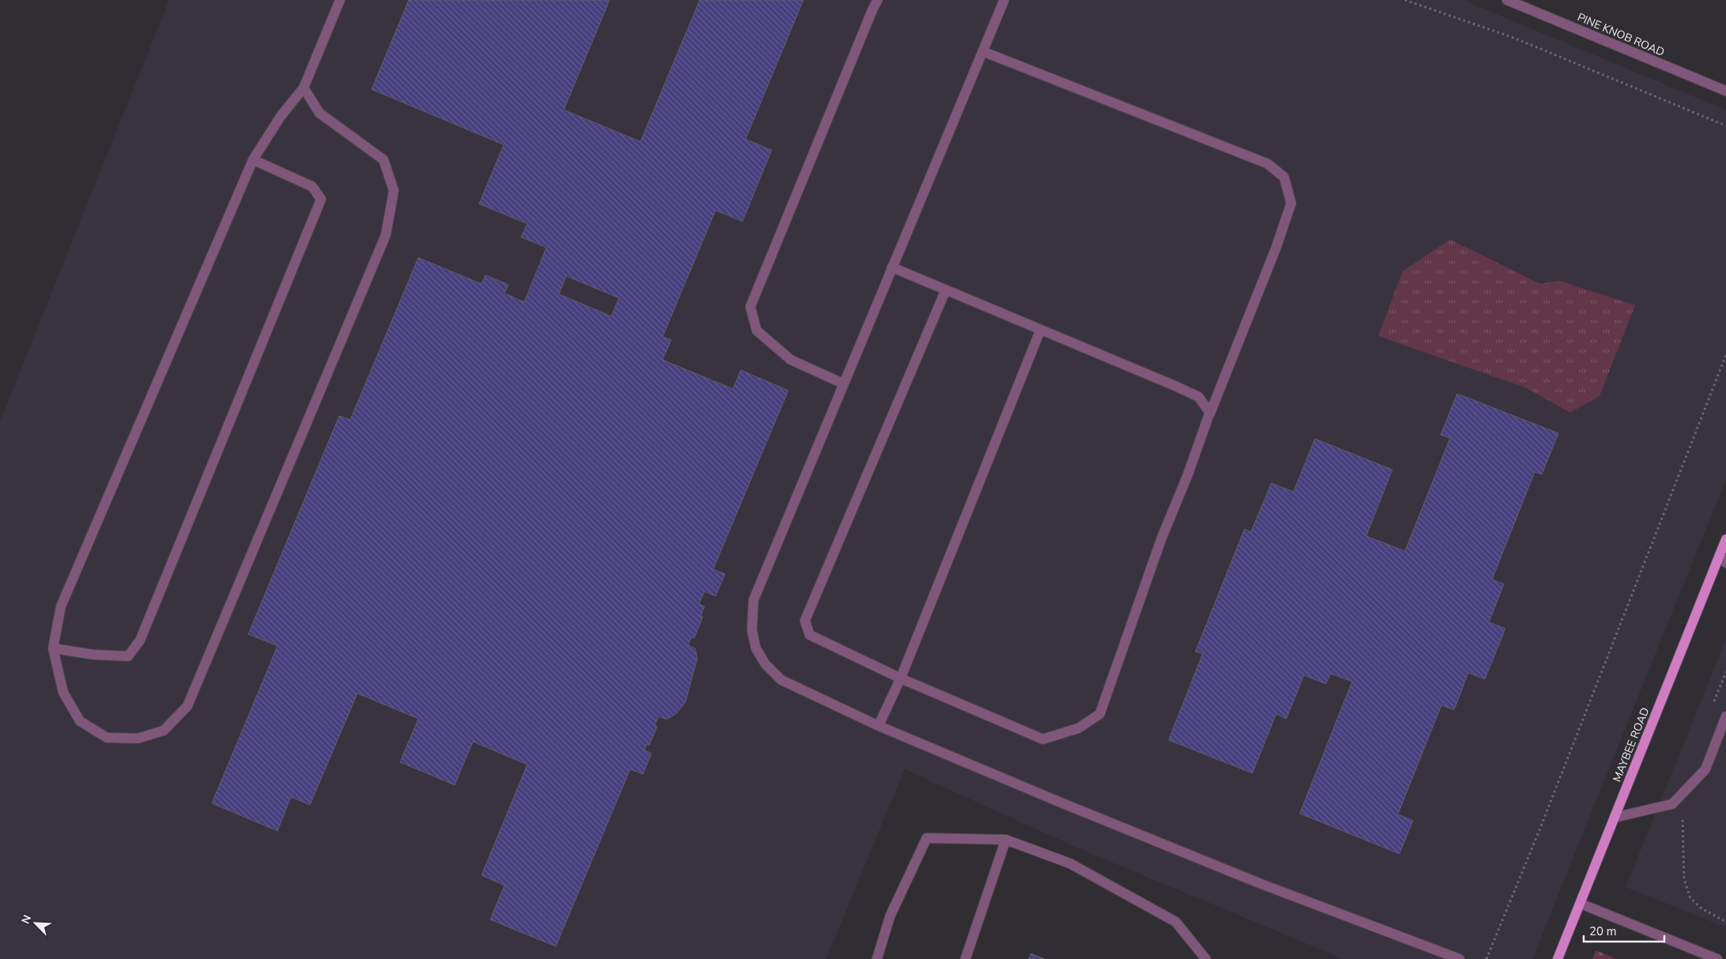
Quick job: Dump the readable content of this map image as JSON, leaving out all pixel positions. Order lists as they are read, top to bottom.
{
  "streets": {
    "main road": ["MAYBEE ROAD"],
    "street": ["PINE KNOB ROAD"]
  },
  "scale_bar": "20 m",
  "north": "top left"
}
